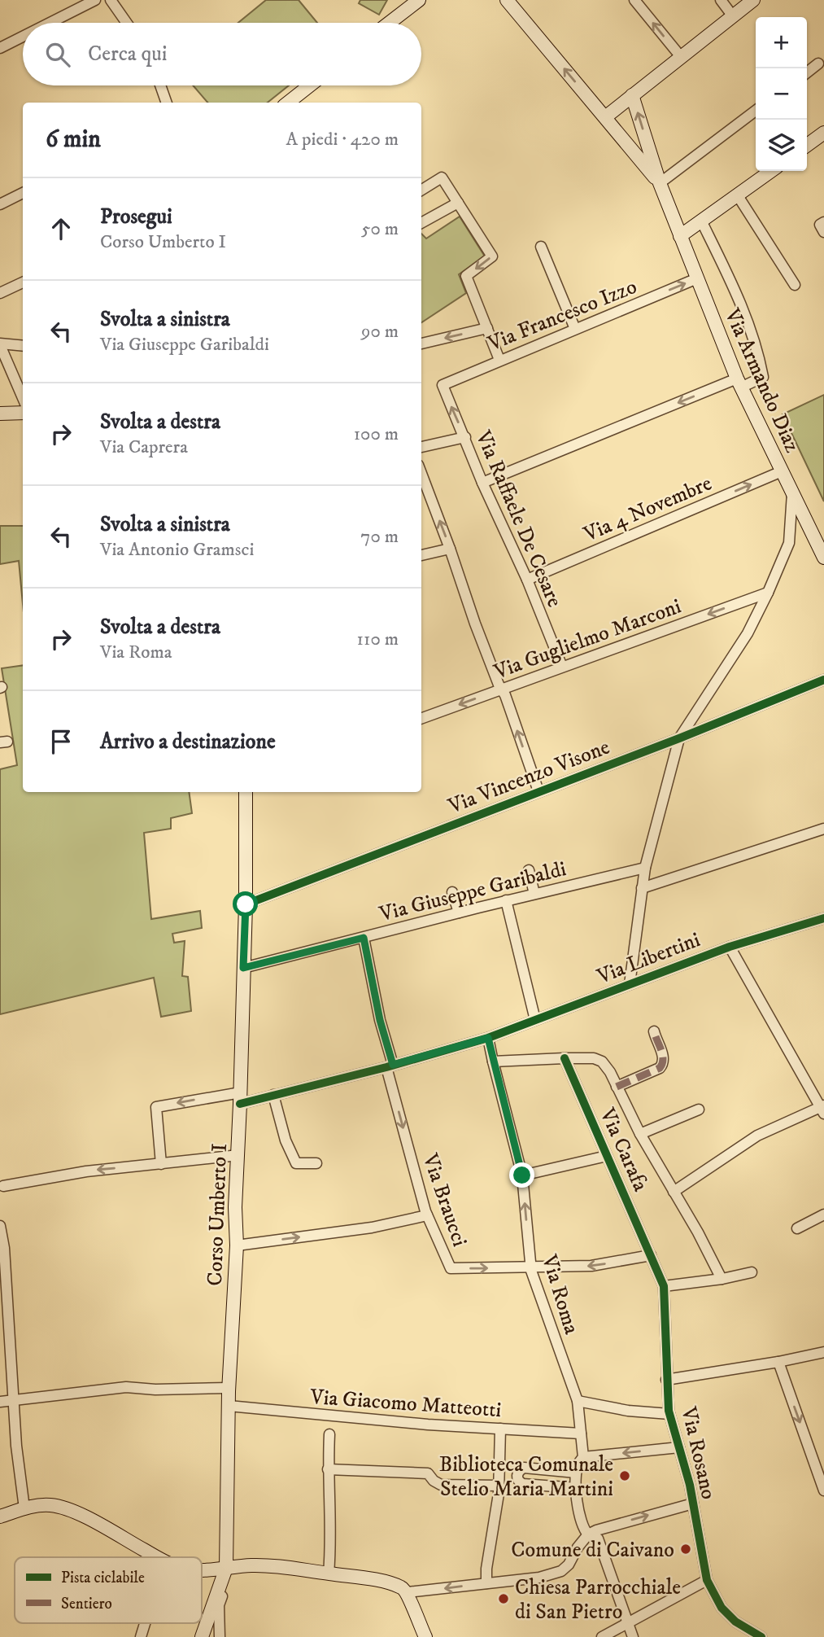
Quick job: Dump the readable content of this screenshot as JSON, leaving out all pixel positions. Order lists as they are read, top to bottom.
{
  "streets": {
    "main road": ["Via Armando Diaz", "Corso Umberto I"],
    "street": [
      "Via Francesco Izzo",
      "Via 4 Novembre",
      "Via Raffaele De Cesare",
      "Via Guglielmo Marconi",
      "Via Vincenzo Visone",
      "Via Giuseppe Garibaldi",
      "Via Libertini",
      "Via Carafa",
      "Via Braucci",
      "Via Roma",
      "Via Giacomo Matteotti",
      "Via Rosano"
    ]
  },
  "crossings": [
    ["Via Francesco Izzo", "Via Armando Diaz"],
    ["Via Francesco Izzo", "Via Raffaele De Cesare"],
    ["Via Armando Diaz", "Via 4 Novembre"],
    ["Via 4 Novembre", "Via Raffaele De Cesare"],
    ["Via Raffaele De Cesare", "Via Guglielmo Marconi"],
    ["Via Vincenzo Visone", "Corso Umberto I"],
    ["Via Giuseppe Garibaldi", "Via Braucci"],
    ["Via Giuseppe Garibaldi", "Corso Umberto I"],
    ["Via Libertini", "Via Braucci"],
    ["Via Libertini", "Corso Umberto I"],
    ["Via Libertini", "Via Roma"],
    ["Via Carafa", "Via Rosano"],
    ["Via Braucci", "Via Roma"],
    ["Corso Umberto I", "Via Giacomo Matteotti"],
    ["Via Roma", "Via Giacomo Matteotti"]
  ],
  "one_way": [
    "Via Francesco Izzo",
    "Via 4 Novembre",
    "Via Guglielmo Marconi",
    "Via Braucci"
  ],
  "places": ["Biblioteca Comunale Stelio Maria Martini", "Comune di Caivano", "Chiesa Parrocchiale di San Pietro"],
  "legend": ["Pista ciclabile", "Sentiero"],
  "page": {
    "map_buttons": ["+", "−"],
    "search": "Cerca qui",
    "heading": ["6 min", "A piedi · 420 m"],
    "list": [
      ["Prosegui", "Corso Umberto I", "50 m"],
      ["Svolta a sinistra", "Via Giuseppe Garibaldi", "90 m"],
      ["Svolta a destra", "Via Caprera", "100 m"],
      ["Svolta a sinistra", "Via Antonio Gramsci", "70 m"],
      ["Svolta a destra", "Via Roma", "110 m"],
      "Arrivo a destinazione"
    ]
  }
}
